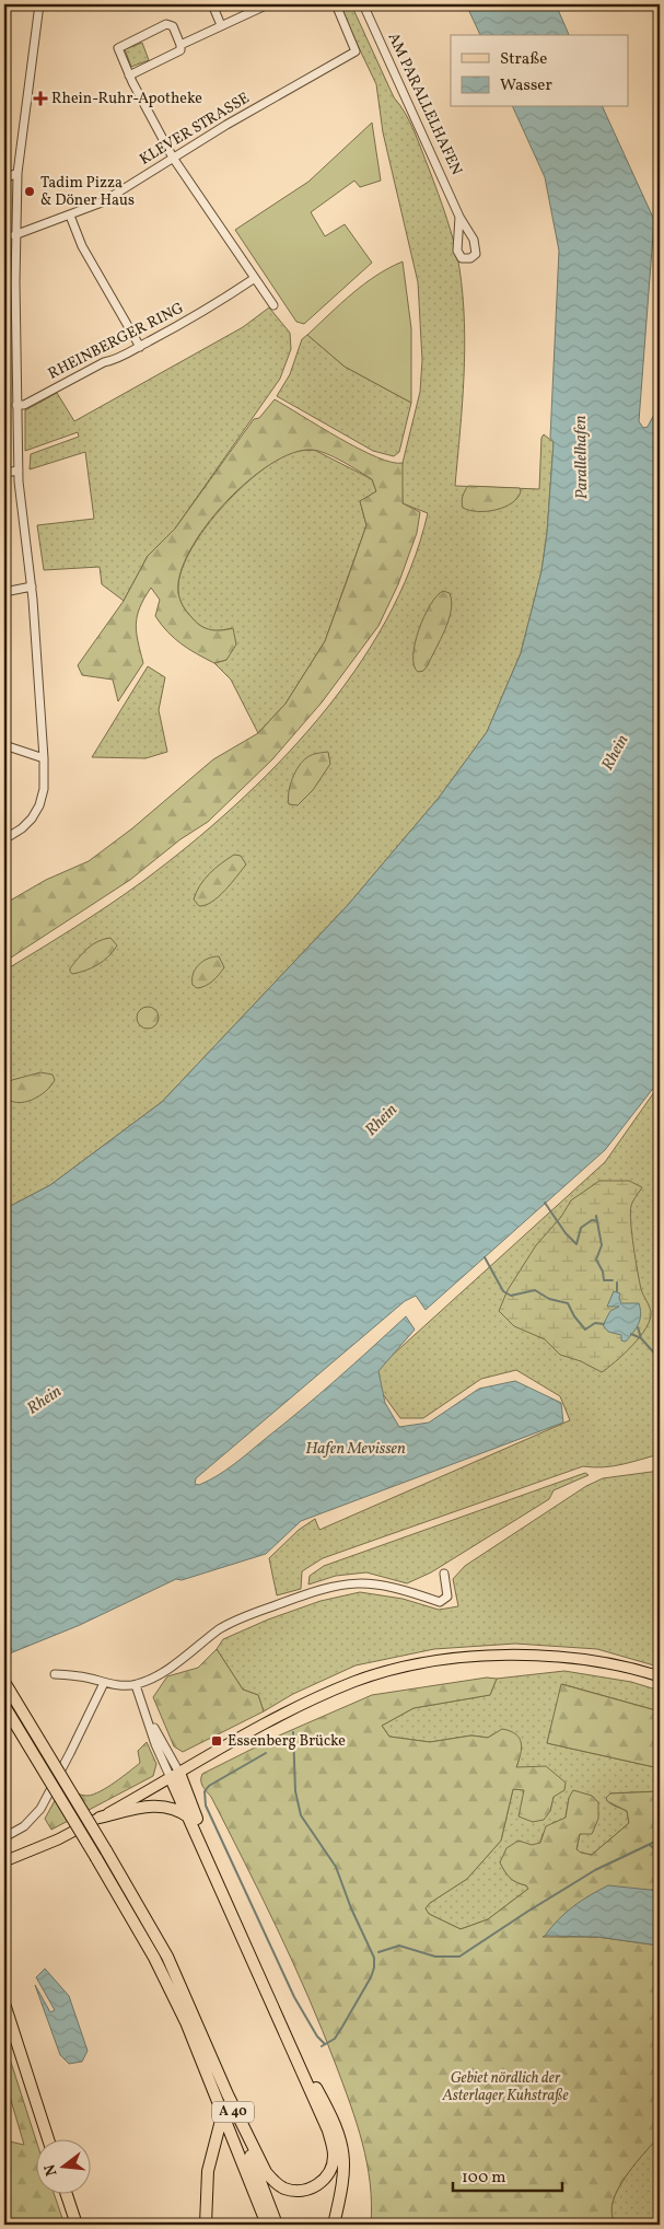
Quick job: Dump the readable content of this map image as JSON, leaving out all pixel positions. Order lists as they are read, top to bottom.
{
  "streets": {
    "highway": ["A 40"],
    "street": ["AM PARALLELHAFEN", "KLEVER STRASSE", "RHEINBERGER RING"]
  },
  "water": ["Parallelhafen", "Rhein", "Hafen Mevissen"],
  "parks": ["Gebiet nördlich der Asterlager Kuhstraße"],
  "places": {
    "health": ["Rhein-Ruhr-Apotheke"],
    "other": ["Tadim Pizza & Döner Haus"],
    "transit": ["Essenberg Brücke"]
  },
  "legend": ["Straße", "Wasser"],
  "scale_bar": "100 m",
  "north": "left"
}
